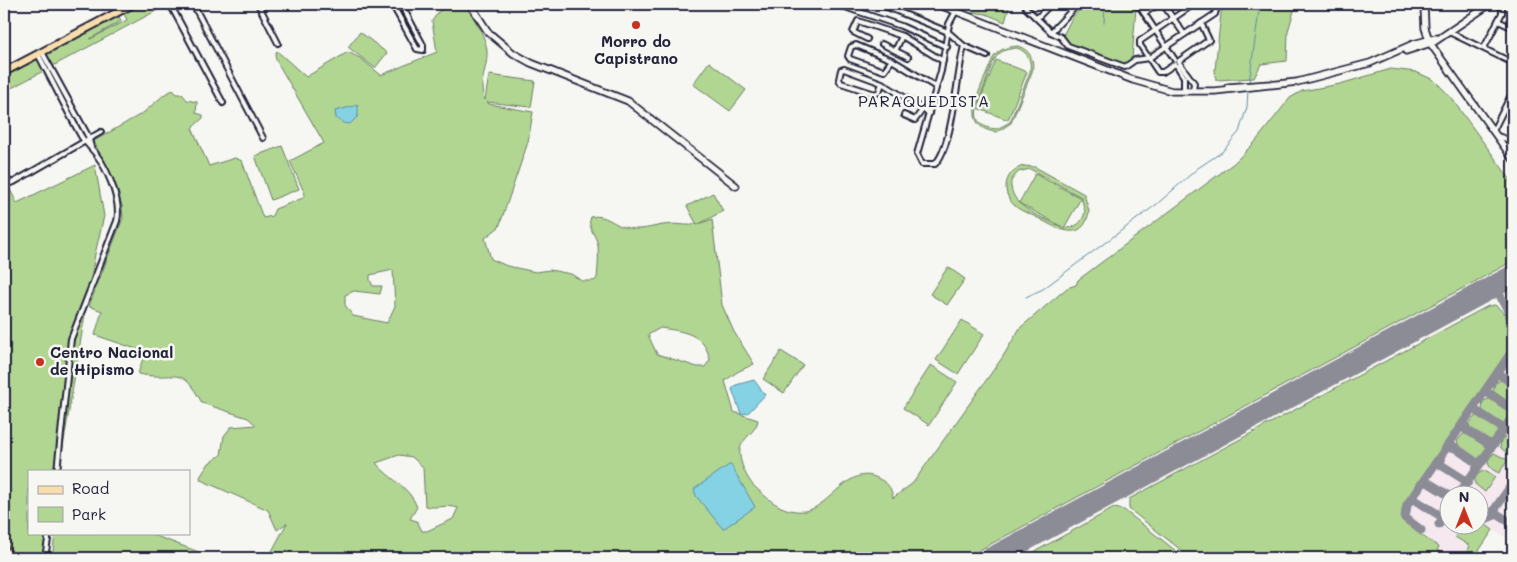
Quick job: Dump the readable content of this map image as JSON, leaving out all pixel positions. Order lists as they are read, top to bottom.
{
  "districts": ["PARAQUEDISTA"],
  "places": ["Morro do Capistrano", "Centro Nacional de Hipismo"],
  "legend": ["Road", "Park"],
  "north": "top"
}
